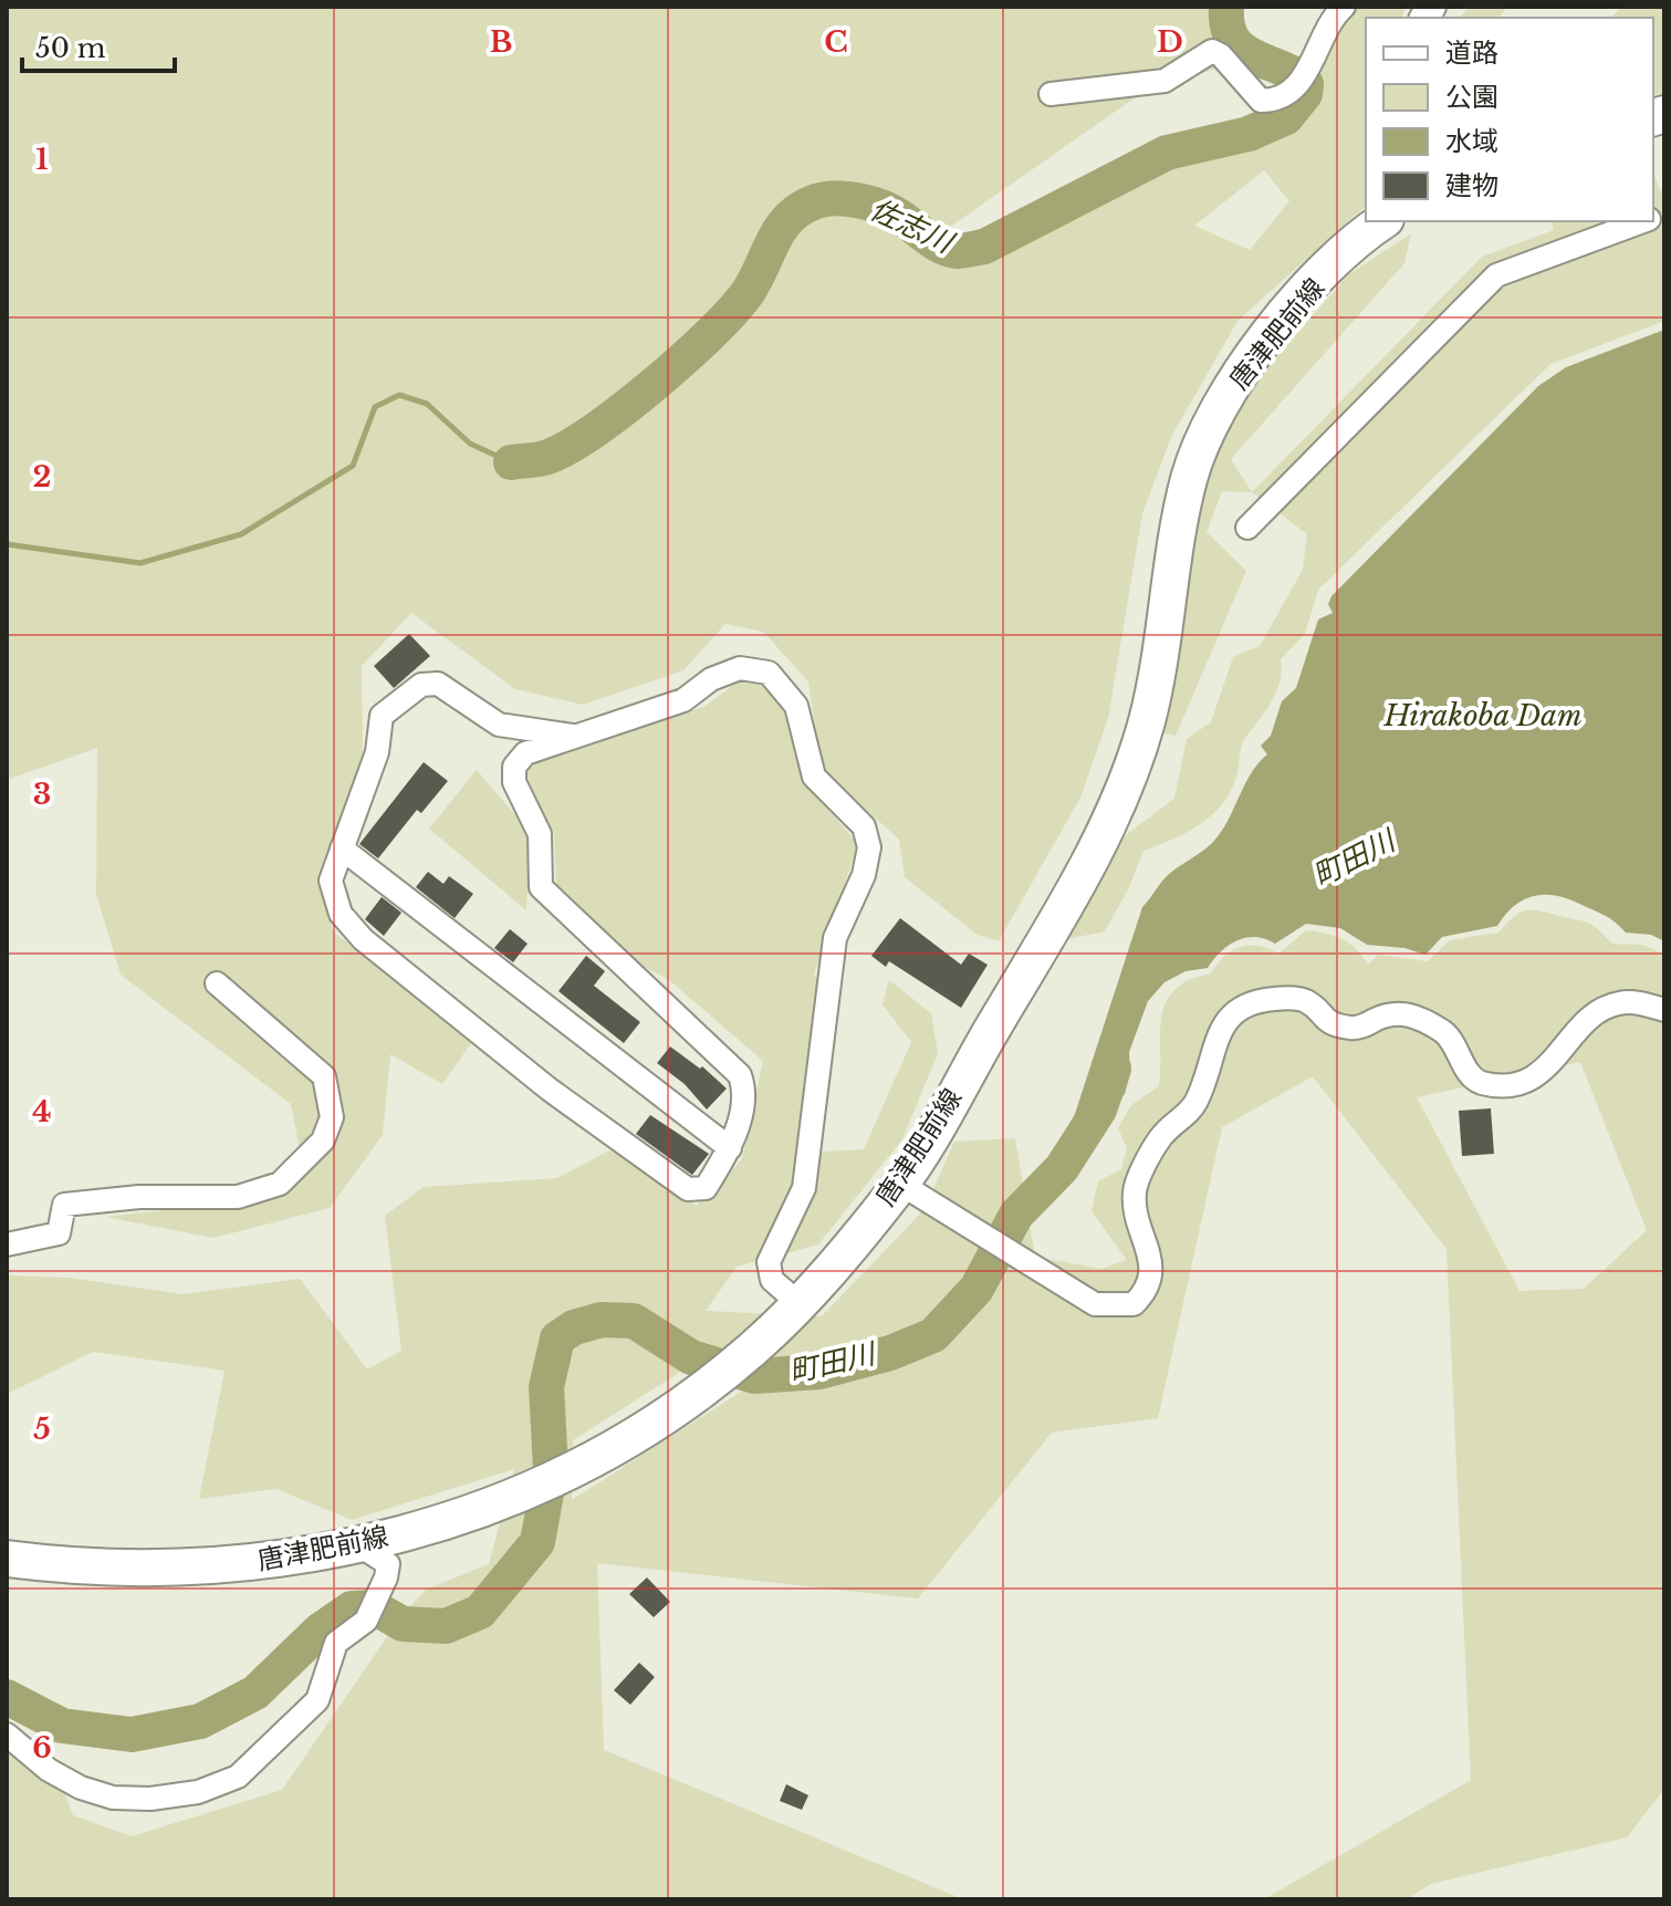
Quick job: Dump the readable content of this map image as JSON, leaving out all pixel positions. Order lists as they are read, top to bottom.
{
  "streets": {
    "main road": ["唐津肥前線"]
  },
  "water": ["佐志川", "Hirakoba Dam", "町田川"],
  "legend": [
    "道路",
    "公園",
    "水域",
    "建物"
  ],
  "scale_bar": "50 m",
  "grid": {
    "columns": ["B", "C", "D"],
    "rows": [
      "1",
      "2",
      "3",
      "4",
      "5",
      "6"
    ]
  }
}
